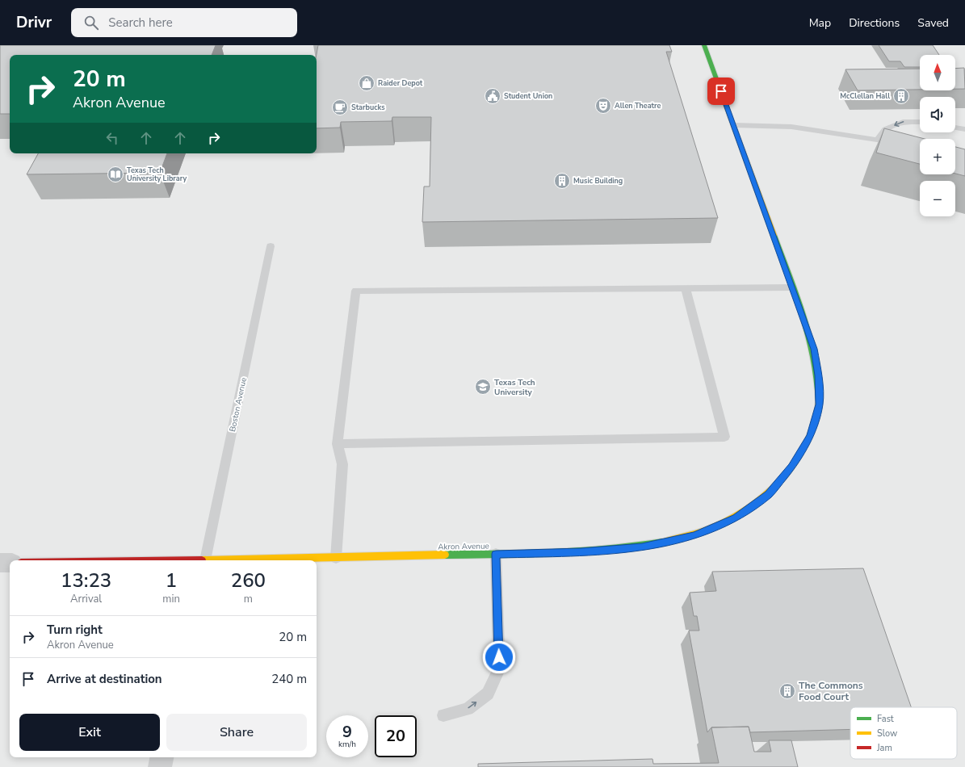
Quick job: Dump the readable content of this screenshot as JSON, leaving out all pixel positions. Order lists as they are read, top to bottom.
{
  "streets": {
    "street": ["Akron Avenue"],
    "lane": ["Boston Avenue"]
  },
  "places": {
    "shop": ["Raider Depot"],
    "public building": ["Student Union"],
    "building": ["McClellan Hall", "Music Building", "The Commons Food Court"],
    "theatre": ["Allen Theatre"],
    "cafe": ["Starbucks"],
    "library": ["Texas Tech University Library"],
    "school or university": ["Texas Tech University"]
  },
  "legend": ["Fast", "Slow", "Jam"],
  "north": "top",
  "page": {
    "header": "Drivr",
    "search": "Search here",
    "nav": ["Map", "Directions", "Saved"],
    "map_buttons": ["+", "−"],
    "turn": ["20 m", "Akron Avenue"],
    "eta": [
      "13:23",
      "Arrival",
      "1",
      "min",
      "260",
      "m"
    ],
    "list": [
      {
        "name": "Turn right",
        "note": "Akron Avenue",
        "value": "20 m"
      },
      {
        "name": "Arrive at destination",
        "value": "240 m"
      }
    ],
    "buttons": ["Exit", "Share"],
    "speed": "9 km/h",
    "limit": "20"
  }
}
